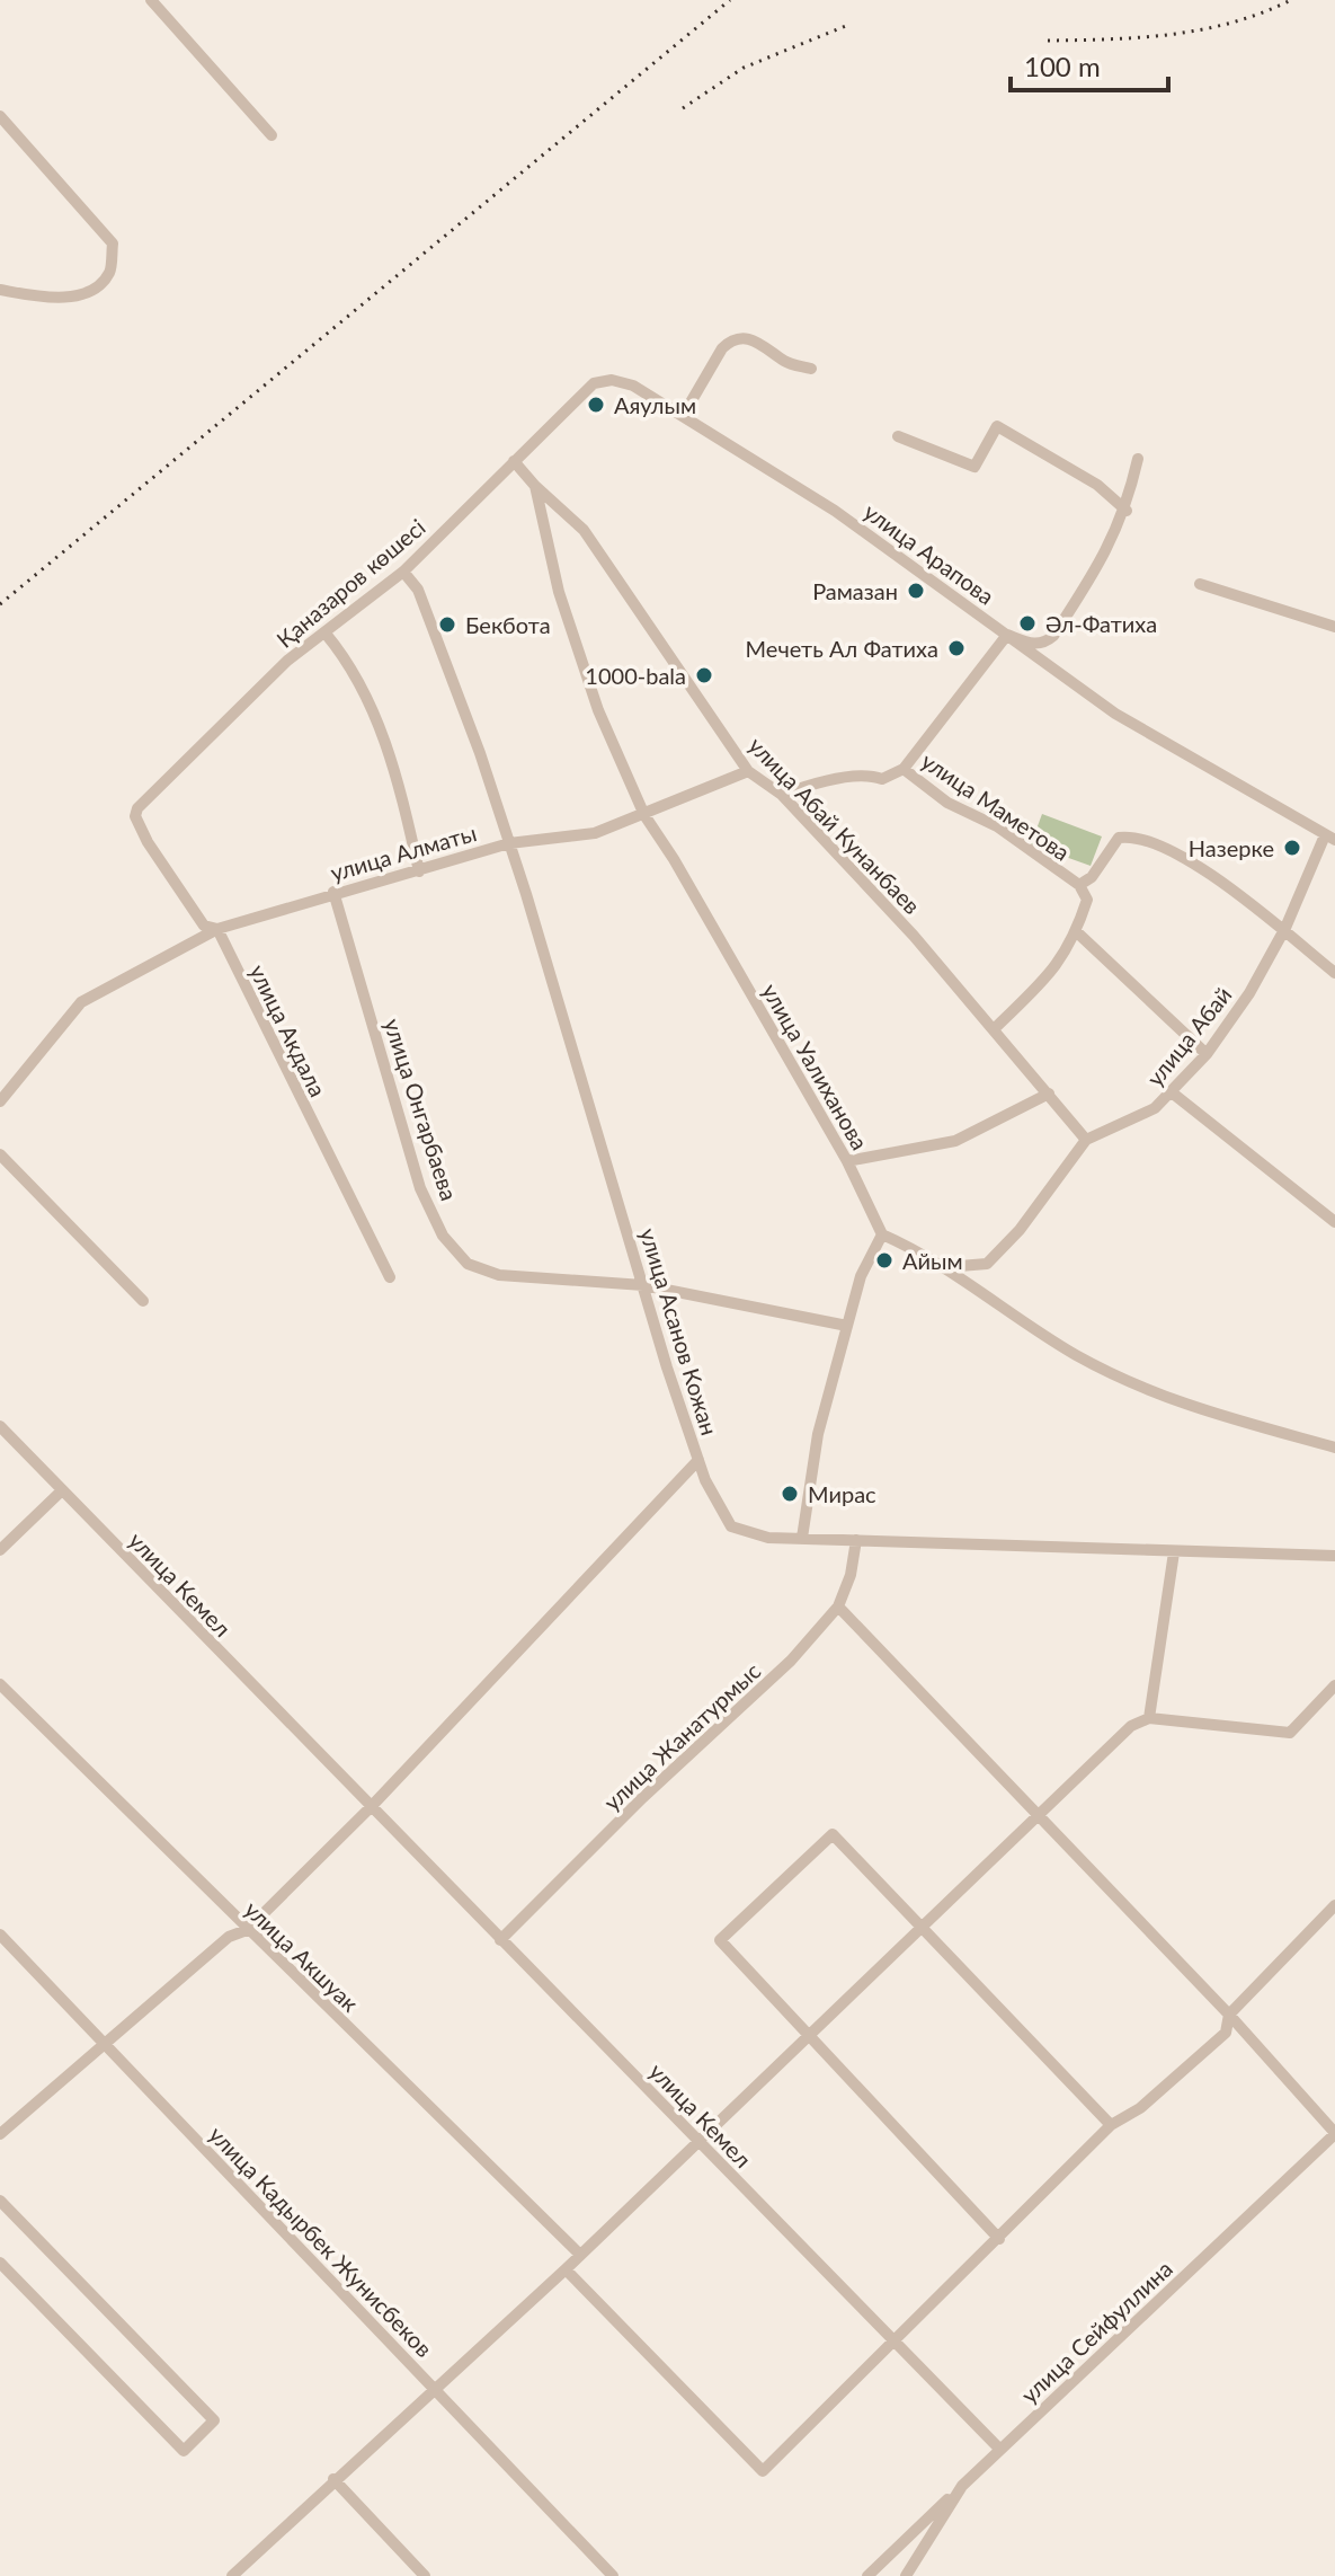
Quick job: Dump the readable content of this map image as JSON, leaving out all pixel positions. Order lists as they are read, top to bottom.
{
  "streets": {
    "street": [
      "улица Арапова",
      "Қаназаров көшесі",
      "улица Маметова",
      "улица Абай Кунанбаев",
      "улица Алматы",
      "улица Акдала",
      "улица Абай",
      "улица Уалиханова",
      "улица Онгарбаева",
      "улица Асанов Кожан",
      "улица Кемел",
      "улица Жанатурмыс",
      "улица Акшуак",
      "улица Кадырбек Жунисбеков",
      "улица Сейфуллина"
    ]
  },
  "crossings": [
    ["улица Арапова", "Қаназаров көшесі"],
    ["улица Арапова", "улица Абай"],
    ["Қаназаров көшесі", "улица Акдала"],
    ["Қаназаров көшесі", "улица Уалиханова"],
    ["Қаназаров көшесі", "улица Асанов Кожан"],
    ["улица Маметова", "улица Абай"],
    ["улица Абай Кунанбаев", "улица Алматы"],
    ["улица Абай Кунанбаев", "улица Абай"],
    ["улица Абай Кунанбаев", "улица Уалиханова"],
    ["улица Алматы", "улица Акдала"],
    ["улица Алматы", "улица Уалиханова"],
    ["улица Алматы", "улица Онгарбаева"],
    ["улица Алматы", "улица Асанов Кожан"],
    ["улица Онгарбаева", "улица Асанов Кожан"],
    ["улица Асанов Кожан", "улица Жанатурмыс"],
    ["улица Кемел", "улица Жанатурмыс"],
    ["улица Кемел", "улица Сейфуллина"]
  ],
  "places": [
    "Аяулым",
    "Рамазан",
    "Әл-Фатиха",
    "Бекбота",
    "Мечеть Ал Фатиха",
    "1000-bala",
    "Назерке",
    "Айым",
    "Мирас"
  ],
  "scale_bar": "100 m"
}
